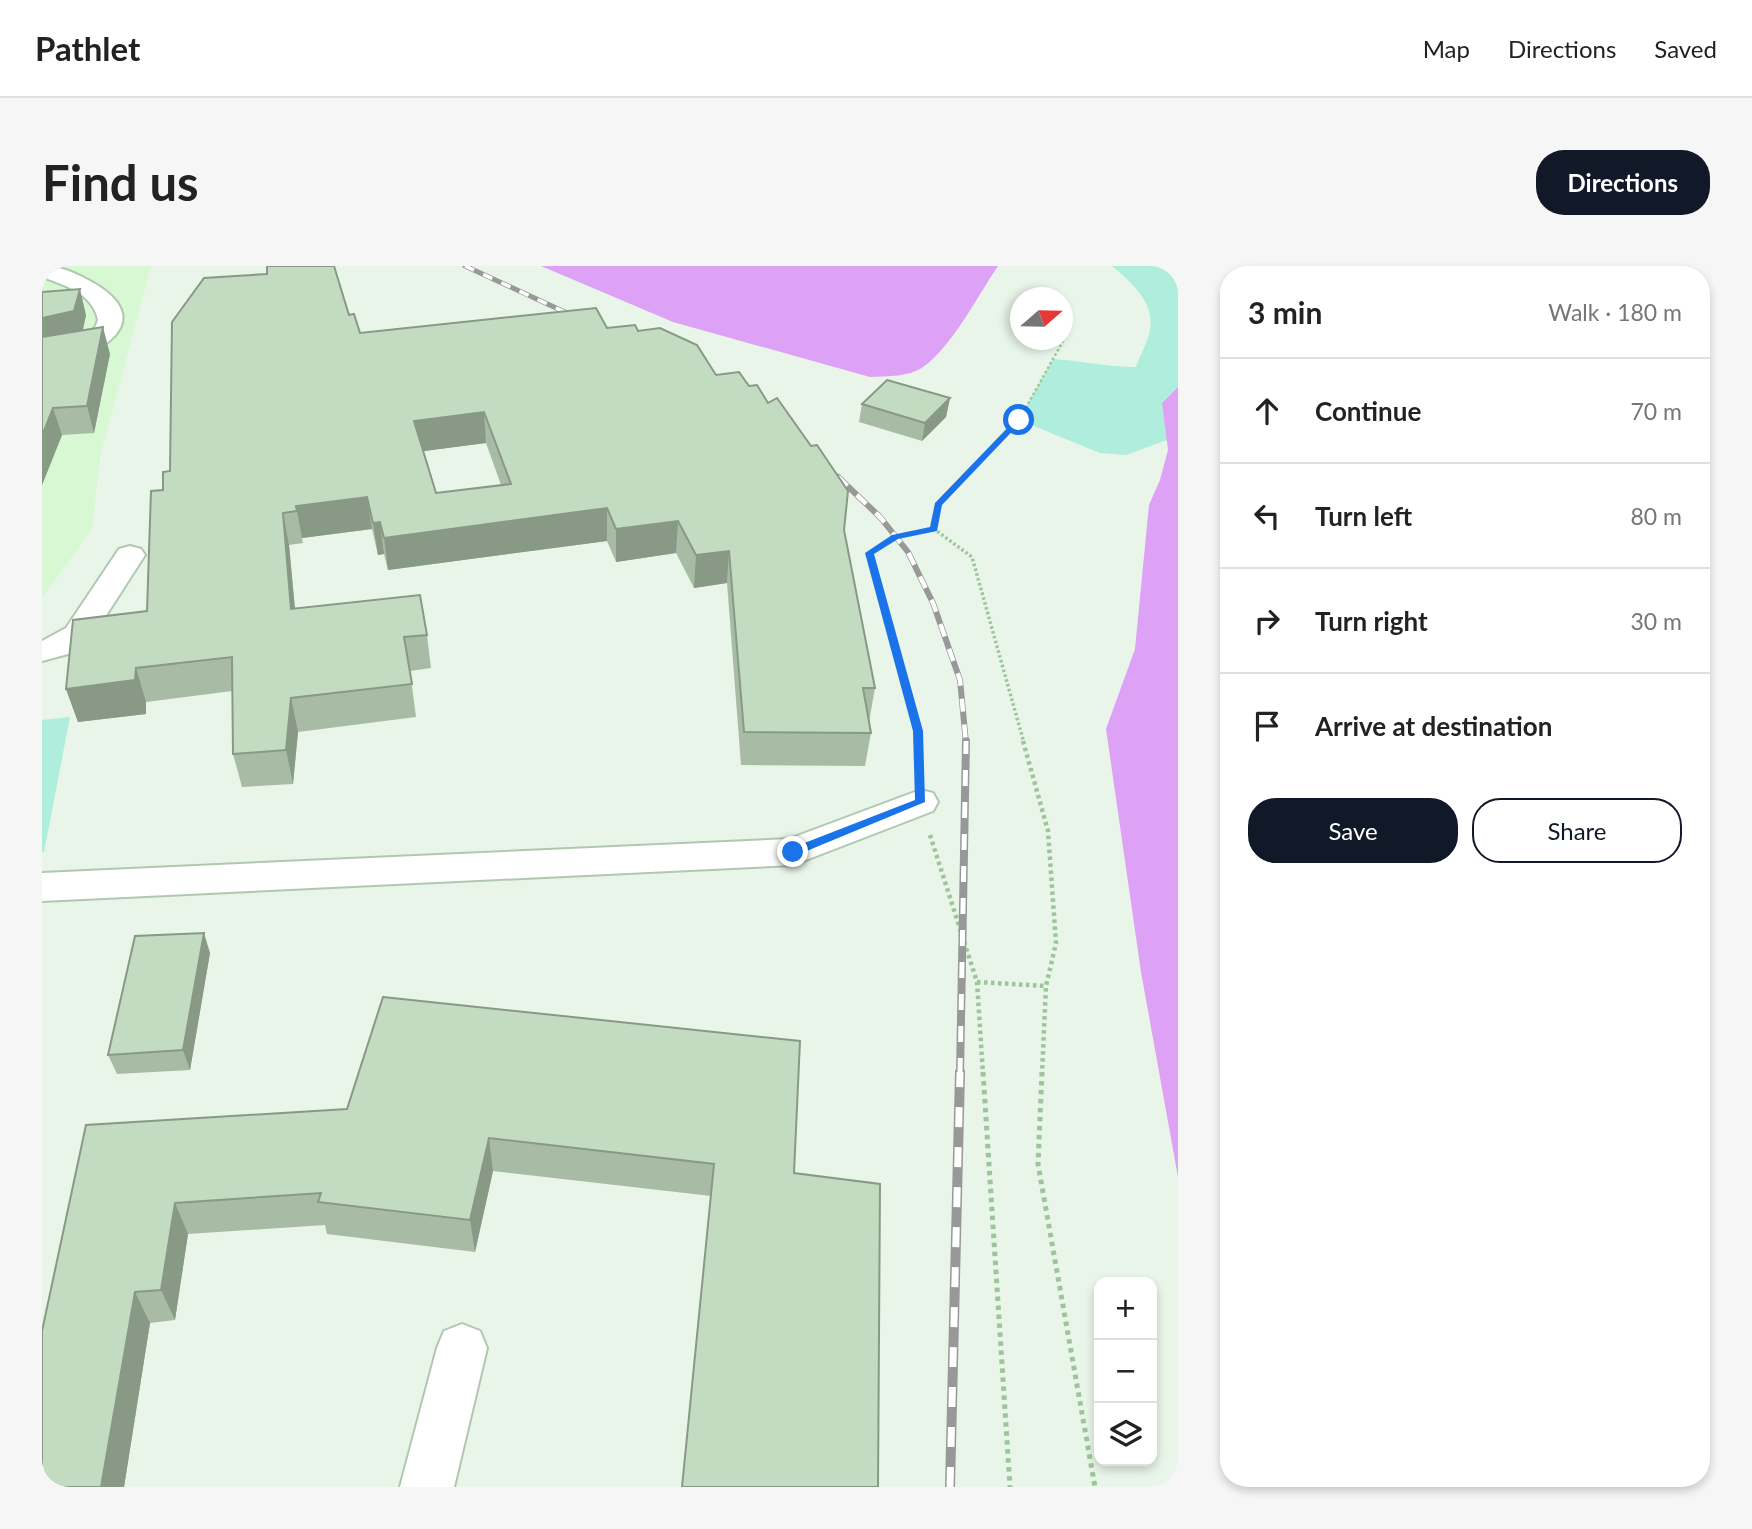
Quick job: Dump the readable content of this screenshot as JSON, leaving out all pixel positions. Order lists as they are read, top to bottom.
{
  "north": "right",
  "page": {
    "header": "Pathlet",
    "nav": ["Map", "Directions", "Saved"],
    "buttons": [
      "Directions",
      ["Save", "Share"]
    ],
    "title": "Find us",
    "heading": ["3 min", "Walk · 180 m"],
    "list": [
      ["Continue", "70 m"],
      ["Turn left", "80 m"],
      ["Turn right", "30 m"],
      "Arrive at destination"
    ],
    "map_buttons": ["+", "−"]
  }
}
